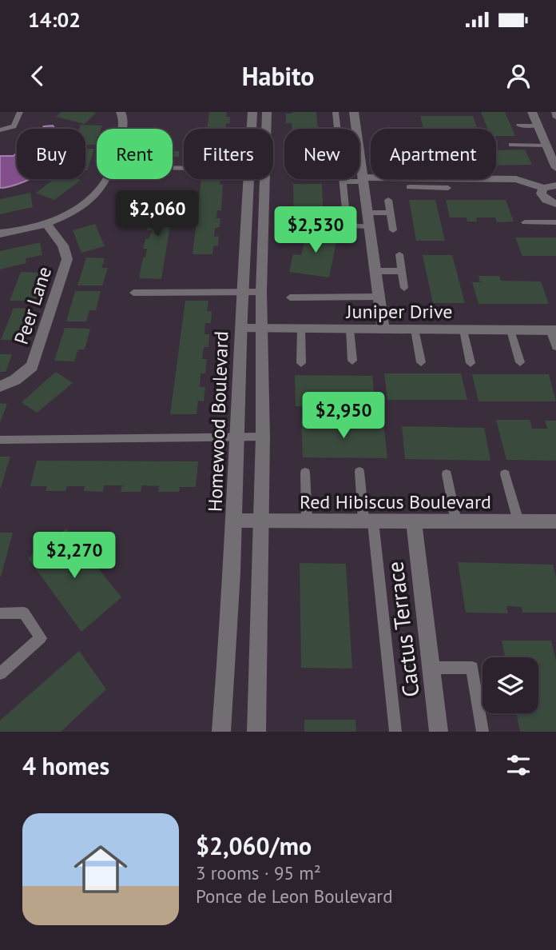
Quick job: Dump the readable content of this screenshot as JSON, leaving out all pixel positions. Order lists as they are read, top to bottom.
{
  "streets": {
    "street": [
      "Peer Lane",
      "Juniper Drive",
      "Homewood Boulevard",
      "Red Hibiscus Boulevard",
      "Cactus Terrace"
    ]
  },
  "crossings": [
    ["Juniper Drive", "Homewood Boulevard"],
    ["Homewood Boulevard", "Red Hibiscus Boulevard"],
    ["Red Hibiscus Boulevard", "Cactus Terrace"]
  ],
  "page": {
    "status": "14:02",
    "header": "Habito",
    "chip": [
      "Buy",
      "Rent",
      "Filters",
      "New",
      "Apartment"
    ],
    "price": [
      "$2,060",
      "$2,530",
      "$2,950",
      "$2,270"
    ],
    "heading": "4 homes",
    "list": [
      {
        "name": "$2,060/mo",
        "note": "3 rooms · 95 m² · Ponce de Leon Boulevard"
      }
    ]
  }
}
